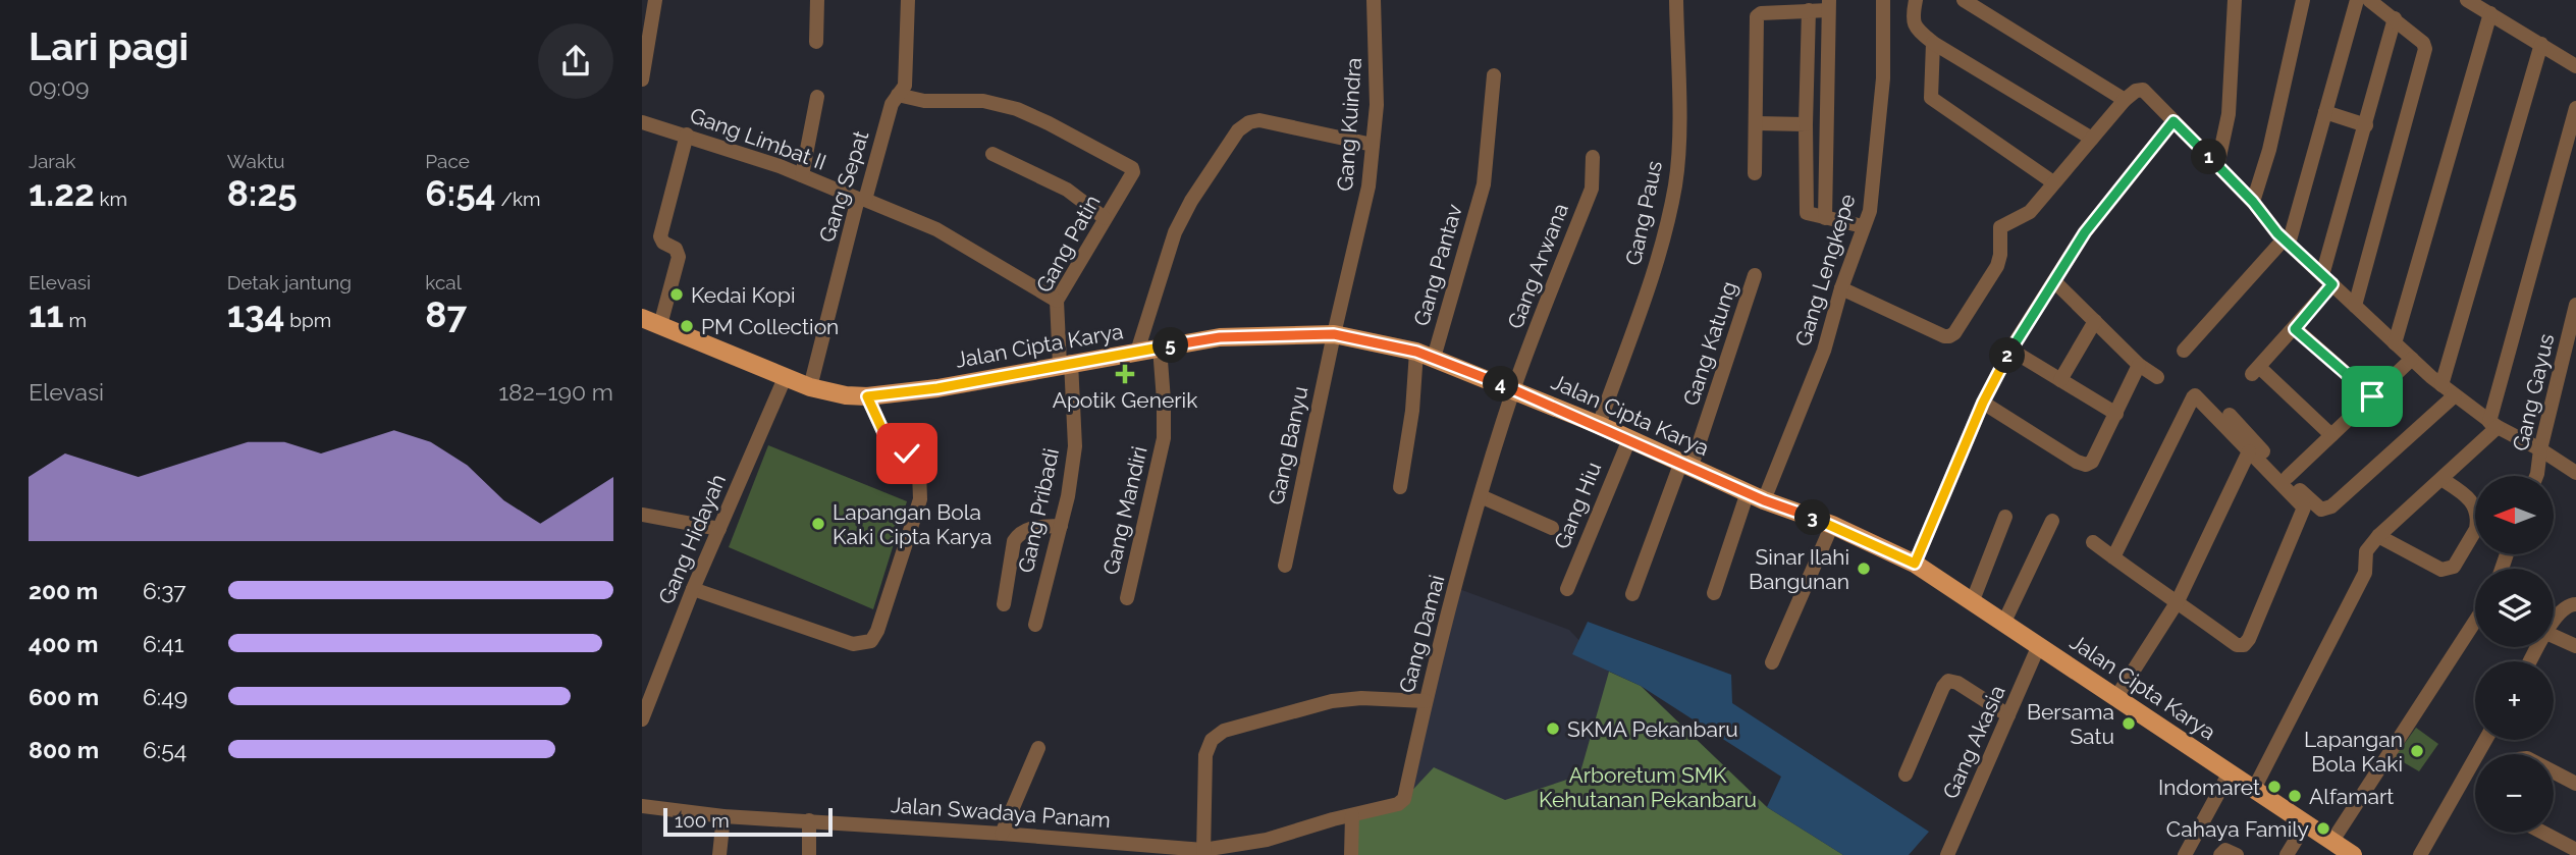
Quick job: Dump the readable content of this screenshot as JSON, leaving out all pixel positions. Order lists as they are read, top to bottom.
{
  "streets": {
    "main road": ["Jalan Cipta Karya"],
    "street": [
      "Gang Kuindra",
      "Gang Limbat II",
      "Gang Sepat",
      "Gang Paus",
      "Gang Patin",
      "Gang Pantav",
      "Gang Arwana",
      "Gang Lengkepe",
      "Gang Katung",
      "Gang Gayus",
      "Gang Banyu",
      "Gang Hiu",
      "Gang Pribadi",
      "Gang Mandiri",
      "Gang Hidayah",
      "Gang Damai",
      "Gang Akasia",
      "Jalan Swadaya Panam"
    ]
  },
  "crossings": [
    ["Gang Kuindra", "Jalan Cipta Karya"],
    ["Gang Kuindra", "Gang Banyu"],
    ["Gang Limbat II", "Gang Sepat"],
    ["Gang Limbat II", "Gang Patin"],
    ["Gang Sepat", "Gang Patin"],
    ["Gang Sepat", "Jalan Cipta Karya"],
    ["Gang Paus", "Jalan Cipta Karya"],
    ["Gang Patin", "Jalan Cipta Karya"],
    ["Gang Patin", "Gang Pribadi"],
    ["Gang Pantav", "Jalan Cipta Karya"],
    ["Gang Arwana", "Jalan Cipta Karya"],
    ["Gang Arwana", "Gang Damai"],
    ["Gang Lengkepe", "Jalan Cipta Karya"],
    ["Gang Katung", "Jalan Cipta Karya"],
    ["Jalan Cipta Karya", "Gang Banyu"],
    ["Jalan Cipta Karya", "Gang Hiu"],
    ["Jalan Cipta Karya", "Gang Pribadi"],
    ["Jalan Cipta Karya", "Gang Mandiri"],
    ["Jalan Cipta Karya", "Gang Hidayah"],
    ["Jalan Cipta Karya", "Gang Damai"],
    ["Jalan Cipta Karya", "Gang Akasia"],
    ["Gang Damai", "Jalan Swadaya Panam"]
  ],
  "parks": ["Arboretum SMK Kehutanan Pekanbaru"],
  "places": {
    "other": [
      "Kedai Kopi",
      "PM Collection",
      "Lapangan Bola Kaki Cipta Karya",
      "Sinar Ilahi Bangunan",
      "Bersama Satu",
      "SKMA Pekanbaru",
      "Lapangan Bola Kaki",
      "Indomaret",
      "Alfamart",
      "Cahaya Family"
    ],
    "health": ["Apotik Generik"]
  },
  "scale_bar": "100 m",
  "north": "left",
  "page": {
    "heading": ["Lari pagi", "09:09"],
    "stats": [
      ["Jarak", "1.22 km"],
      ["Waktu", "8:25"],
      ["Pace", "6:54 /km"],
      ["Elevasi", "11 m"],
      ["Detak jantung", "134 bpm"],
      ["kcal", "87"]
    ],
    "pins": [
      "1",
      "5",
      "2",
      "4",
      "3"
    ],
    "chart": ["Elevasi", "182–190 m"],
    "map_buttons": ["+", "−"],
    "list": [
      {
        "name": "200 m",
        "note": "6:37"
      },
      {
        "name": "400 m",
        "note": "6:41"
      },
      {
        "name": "600 m",
        "note": "6:49"
      },
      {
        "name": "800 m",
        "note": "6:54"
      }
    ],
    "scale": "100 m"
  }
}
